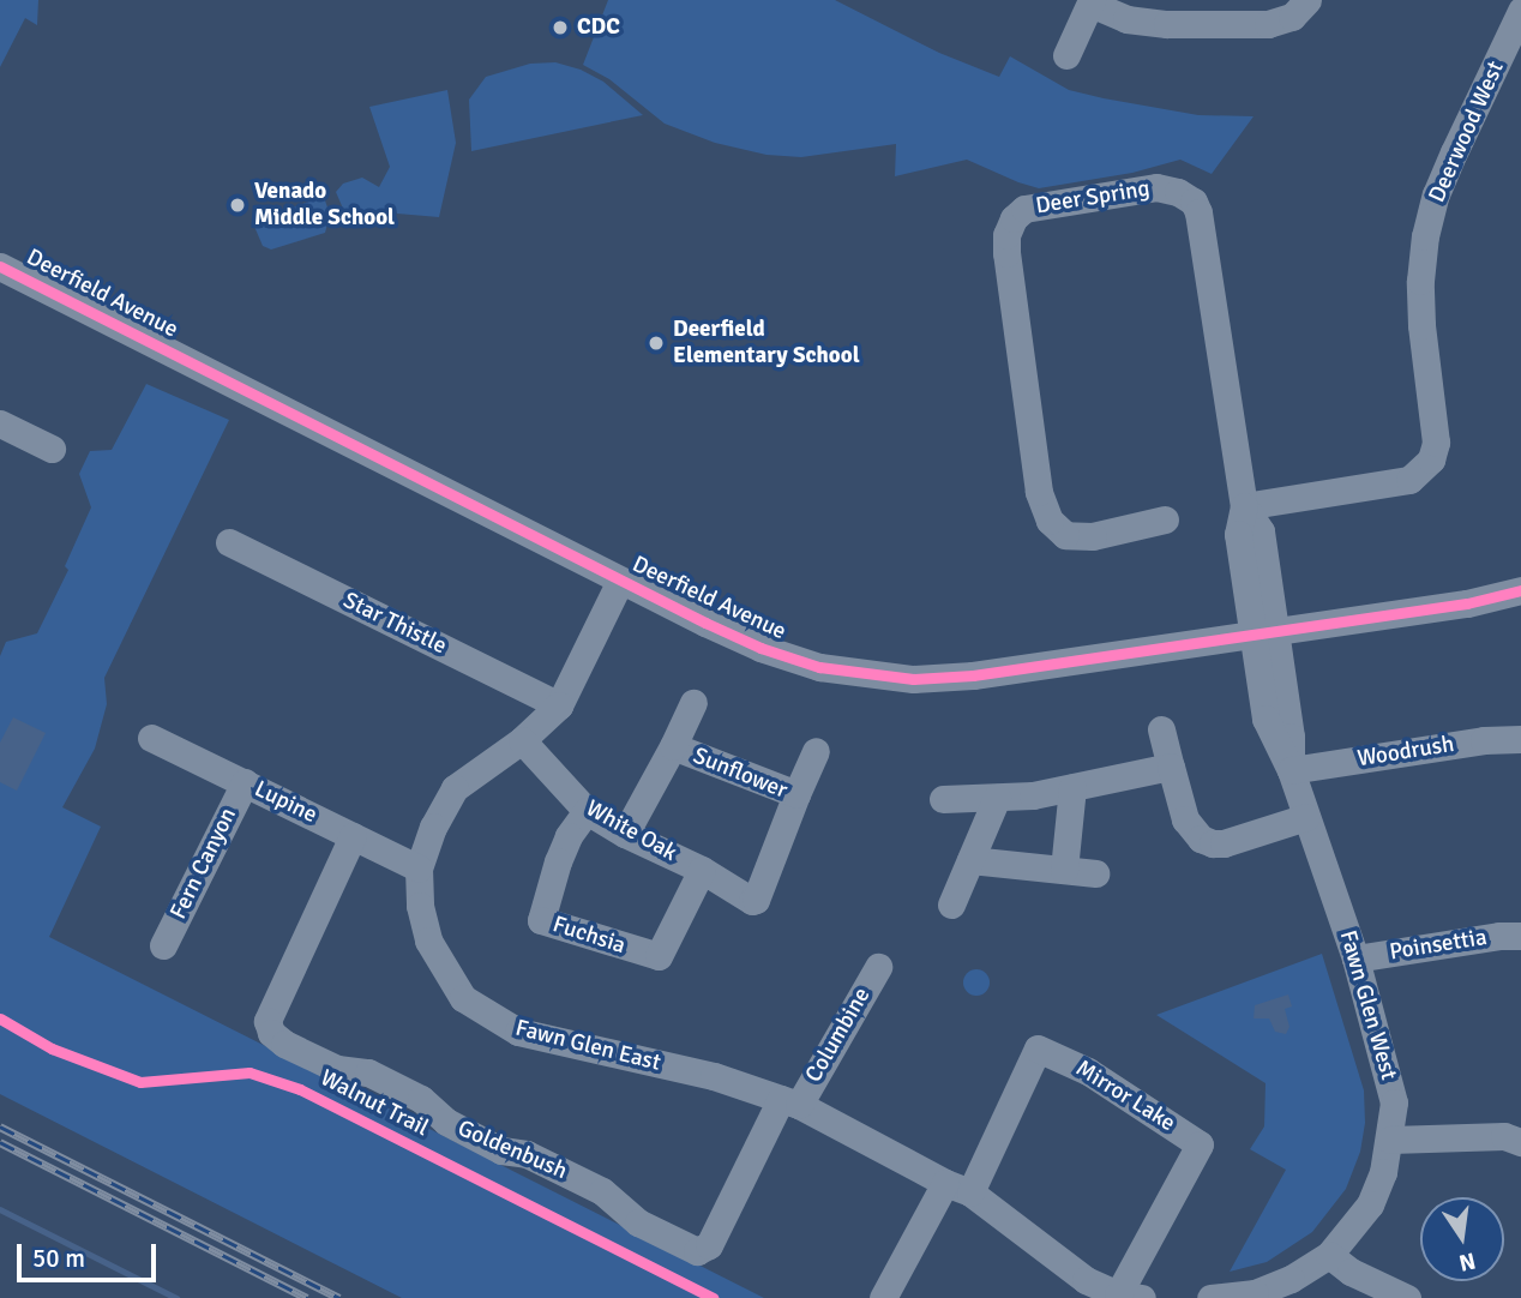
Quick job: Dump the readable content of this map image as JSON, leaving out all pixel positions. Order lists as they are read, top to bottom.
{
  "streets": {
    "street": [
      "Deerwood West",
      "Deer Spring",
      "Deerfield Avenue",
      "Star Thistle",
      "Woodrush",
      "Sunflower",
      "Lupine",
      "White Oak",
      "Fern Canyon",
      "Fuchsia",
      "Poinsettia",
      "Fawn Glen West",
      "Columbine",
      "Fawn Glen East",
      "Mirror Lake",
      "Goldenbush"
    ],
    "cycle path": ["Walnut Trail"]
  },
  "crossings": [
    ["Deerwood West", "Deer Spring"],
    ["Deer Spring", "Deerfield Avenue"],
    ["Deer Spring", "Fawn Glen West"],
    ["Deerfield Avenue", "Fawn Glen West"],
    ["Deerfield Avenue", "Fawn Glen East"],
    ["Star Thistle", "Fawn Glen East"],
    ["Woodrush", "Fawn Glen West"],
    ["Sunflower", "White Oak"],
    ["Lupine", "Fern Canyon"],
    ["Lupine", "Fawn Glen East"],
    ["Lupine", "Goldenbush"],
    ["White Oak", "Fuchsia"],
    ["White Oak", "Fawn Glen East"],
    ["Poinsettia", "Fawn Glen West"],
    ["Columbine", "Fawn Glen East"],
    ["Columbine", "Goldenbush"],
    ["Fawn Glen East", "Mirror Lake"],
    ["Fawn Glen East", "Goldenbush"]
  ],
  "places": ["CDC", "Venado Middle School", "Deerfield Elementary School"],
  "scale_bar": "50 m",
  "north": "bottom"
}
